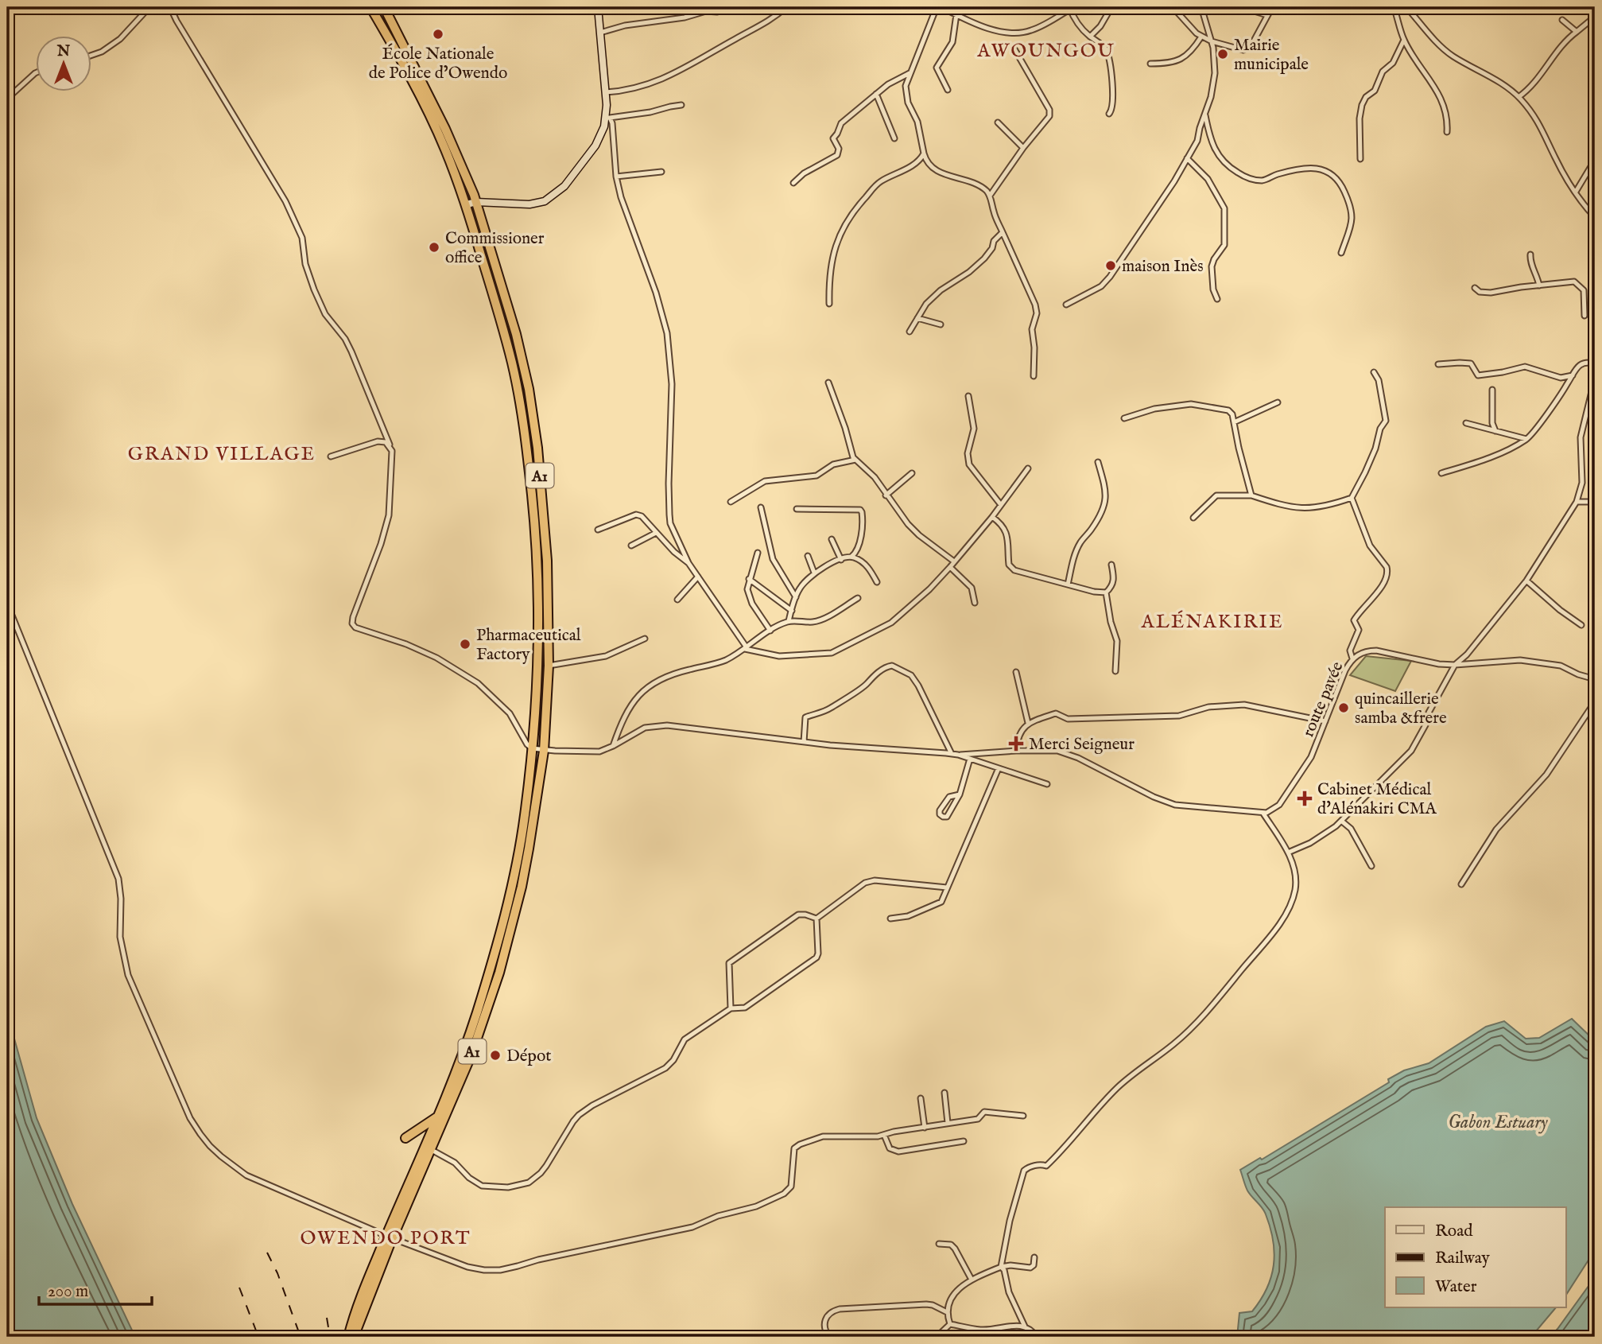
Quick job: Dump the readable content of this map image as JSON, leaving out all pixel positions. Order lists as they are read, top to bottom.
{
  "streets": {
    "highway": ["A1"],
    "street": ["route pavée"]
  },
  "districts": [
    "AWOUNGOU",
    "GRAND VILLAGE",
    "ALÉNAKIRIE",
    "OWENDO PORT"
  ],
  "water": ["Gabon Estuary"],
  "places": {
    "other": [
      "École Nationale de Police d’Owendo",
      "Mairie municipale",
      "Commissioner office",
      "maison Inès",
      "Pharmaceutical Factory",
      "quincaillerie samba &frere",
      "Dépot"
    ],
    "health": ["Merci Seigneur", "Cabinet Médical d'Alénakiri CMA"]
  },
  "legend": ["Road", "Railway", "Water"],
  "scale_bar": "200 m",
  "north": "top"
}
